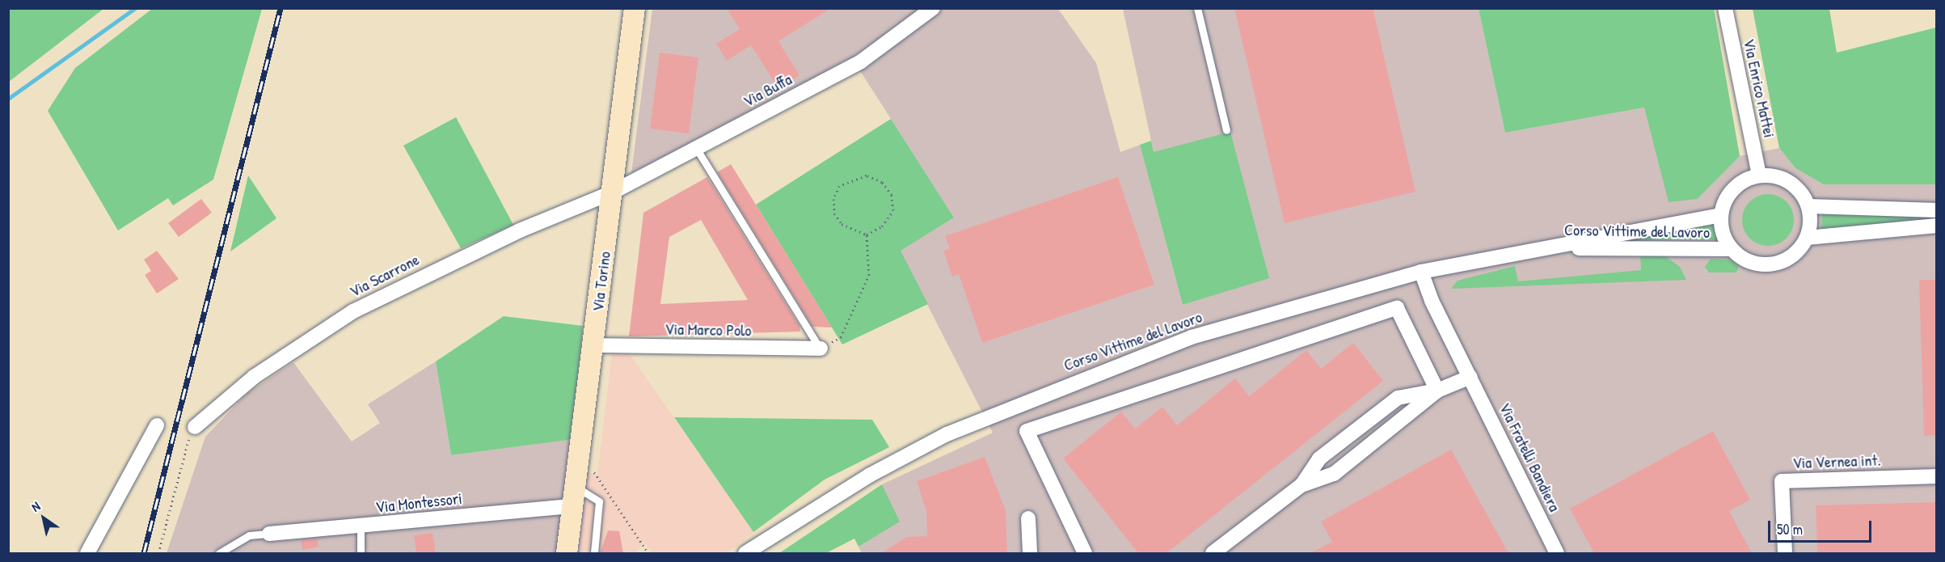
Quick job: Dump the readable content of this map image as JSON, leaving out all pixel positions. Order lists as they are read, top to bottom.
{
  "streets": {
    "main road": ["Via Torino"],
    "street": [
      "Via Enrico Mattei",
      "Via Buffa",
      "Corso Vittime del Lavoro",
      "Via Scarrone",
      "Via Marco Polo",
      "Via Fratelli Bandiera",
      "Via Vernea int.",
      "Via Montessori"
    ]
  },
  "crossings": [
    ["Via Enrico Mattei", "Corso Vittime del Lavoro"],
    ["Via Buffa", "Via Scarrone"],
    ["Via Buffa", "Via Torino"],
    ["Corso Vittime del Lavoro", "Via Fratelli Bandiera"],
    ["Via Scarrone", "Via Torino"],
    ["Via Torino", "Via Marco Polo"],
    ["Via Torino", "Via Montessori"]
  ],
  "scale_bar": "50 m",
  "north": "top left"
}
